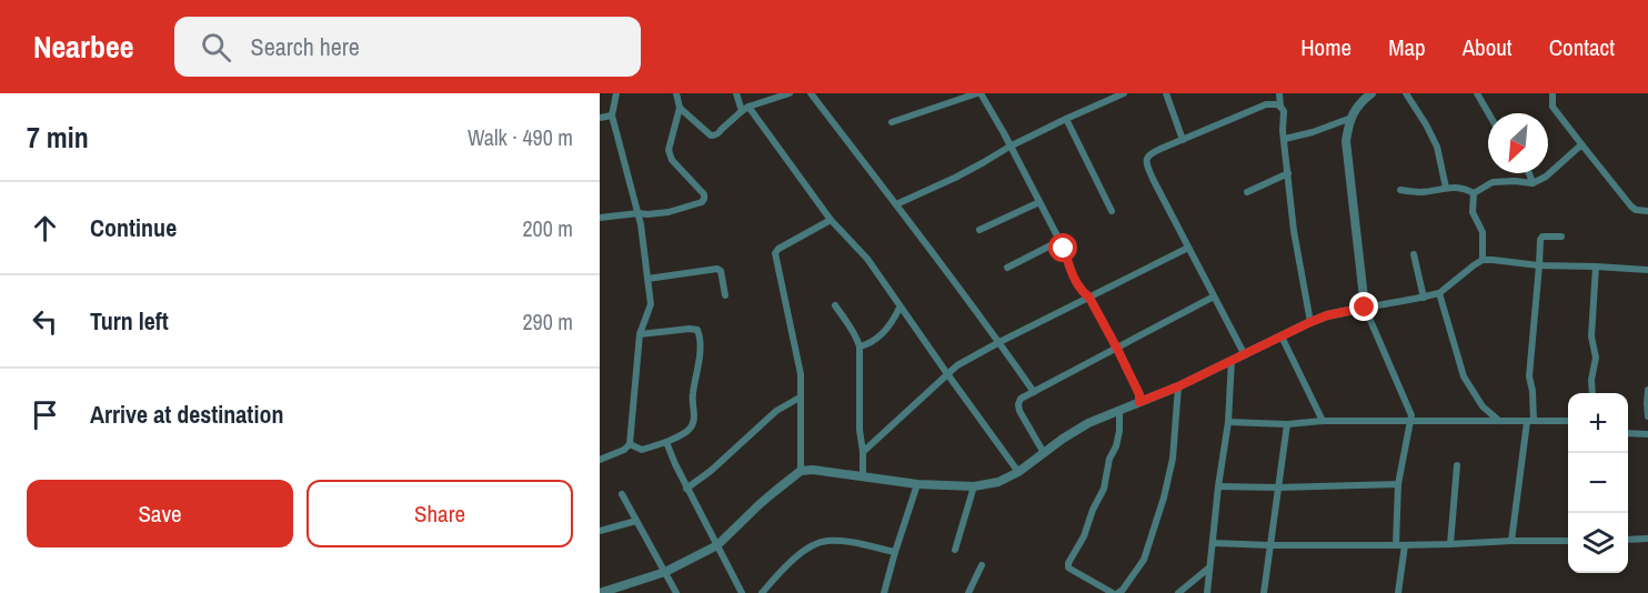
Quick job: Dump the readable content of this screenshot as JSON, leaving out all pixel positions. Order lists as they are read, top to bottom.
{
  "north": "bottom left",
  "page": {
    "header": "Nearbee",
    "search": "Search here",
    "nav": [
      "Home",
      "Map",
      "About",
      "Contact"
    ],
    "heading": ["7 min", "Walk · 490 m"],
    "list": [
      ["Continue", "200 m"],
      ["Turn left", "290 m"],
      "Arrive at destination"
    ],
    "map_buttons": ["+", "−"],
    "buttons": ["Save", "Share"]
  }
}
